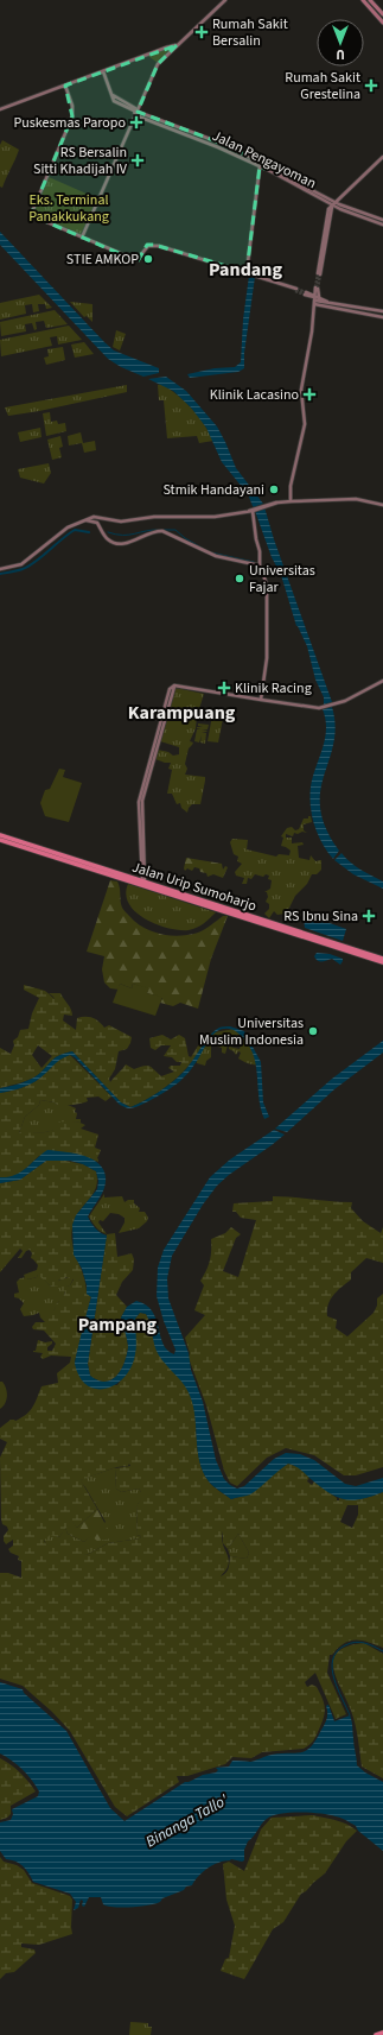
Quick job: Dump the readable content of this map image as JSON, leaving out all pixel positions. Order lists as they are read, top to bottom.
{
  "streets": {
    "highway": ["Jalan Urip Sumoharjo"],
    "street": ["Jalan Pengayoman"]
  },
  "districts": ["Pandang", "Karampuang", "Pampang"],
  "water": ["Binanga Tallo'"],
  "parks": ["Eks. Terminal Panakkukang"],
  "places": {
    "health": [
      "Rumah Sakit Bersalin",
      "Rumah Sakit Grestelina",
      "Puskesmas Paropo",
      "RS Bersalin Sitti Khadijah IV",
      "Klinik Lacasino",
      "Klinik Racing",
      "RS Ibnu Sina"
    ],
    "other": [
      "STIE AMKOP",
      "Stmik Handayani",
      "Universitas Fajar",
      "Universitas Muslim Indonesia"
    ]
  },
  "north": "bottom"
}
